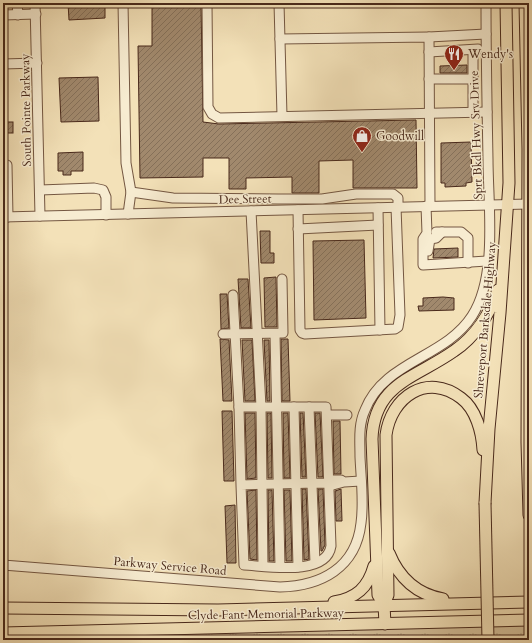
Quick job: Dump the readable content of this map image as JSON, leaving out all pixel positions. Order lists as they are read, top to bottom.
{
  "streets": {
    "main road": ["Shreveport Barksdale Highway", "Clyde Fant Memorial Parkway"],
    "street": [
      "South Pointe Parkway",
      "Sprt Bkdl Hwy Srv Drive",
      "Dee Street",
      "Parkway Service Road"
    ]
  },
  "crossings": [
    ["South Pointe Parkway", "Dee Street"],
    ["Sprt Bkdl Hwy Srv Drive", "Dee Street"],
    ["Sprt Bkdl Hwy Srv Drive", "Shreveport Barksdale Highway"],
    ["Sprt Bkdl Hwy Srv Drive", "Parkway Service Road"],
    ["Dee Street", "Parkway Service Road"]
  ],
  "places": {
    "restaurant": ["Wendy's"],
    "shop": ["Goodwill"]
  }
}
